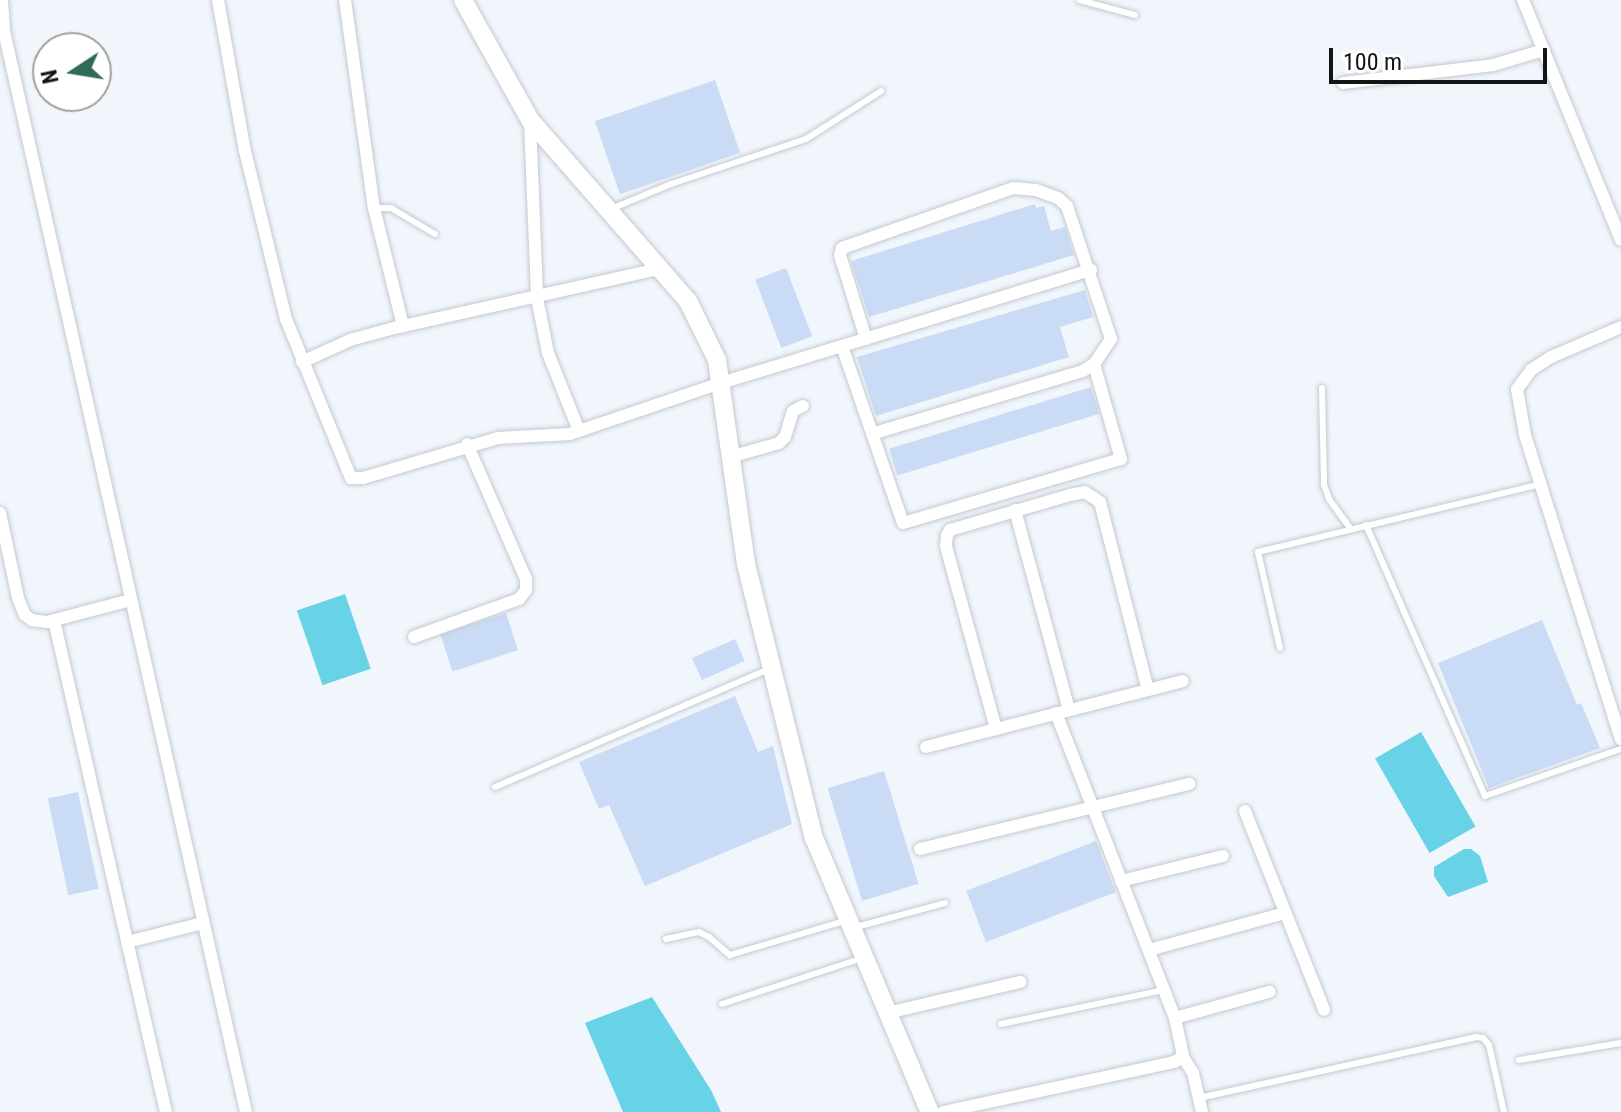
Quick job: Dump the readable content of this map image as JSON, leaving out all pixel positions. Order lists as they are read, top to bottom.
{
  "scale_bar": "100 m",
  "north": "left"
}
